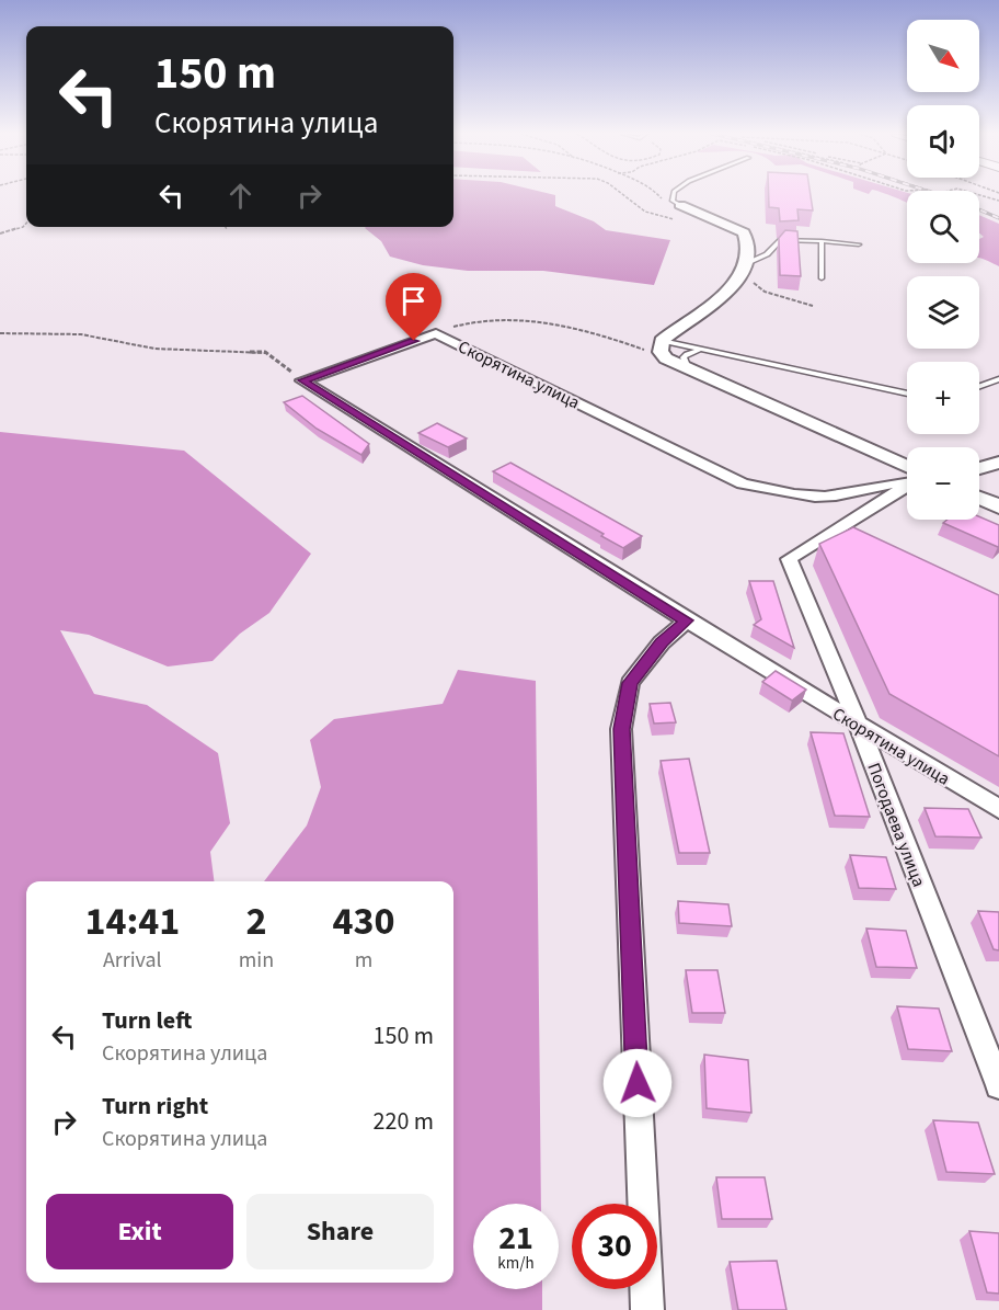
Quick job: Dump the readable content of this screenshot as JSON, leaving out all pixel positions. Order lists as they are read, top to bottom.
{
  "streets": {
    "street": ["Скорятина улица", "Погодаева улица"]
  },
  "crossings": [
    ["Скорятина улица", "Погодаева улица"]
  ],
  "north": "bottom right",
  "page": {
    "map_buttons": ["+", "−"],
    "turn": ["150 m", "Скорятина улица"],
    "eta": [
      "14:41",
      "Arrival",
      "2",
      "min",
      "430",
      "m"
    ],
    "list": [
      {
        "name": "Turn left",
        "note": "Скорятина улица",
        "value": "150 m"
      },
      {
        "name": "Turn right",
        "note": "Скорятина улица",
        "value": "220 m"
      }
    ],
    "buttons": ["Exit", "Share"],
    "speed": "21 km/h",
    "limit": "30"
  }
}
